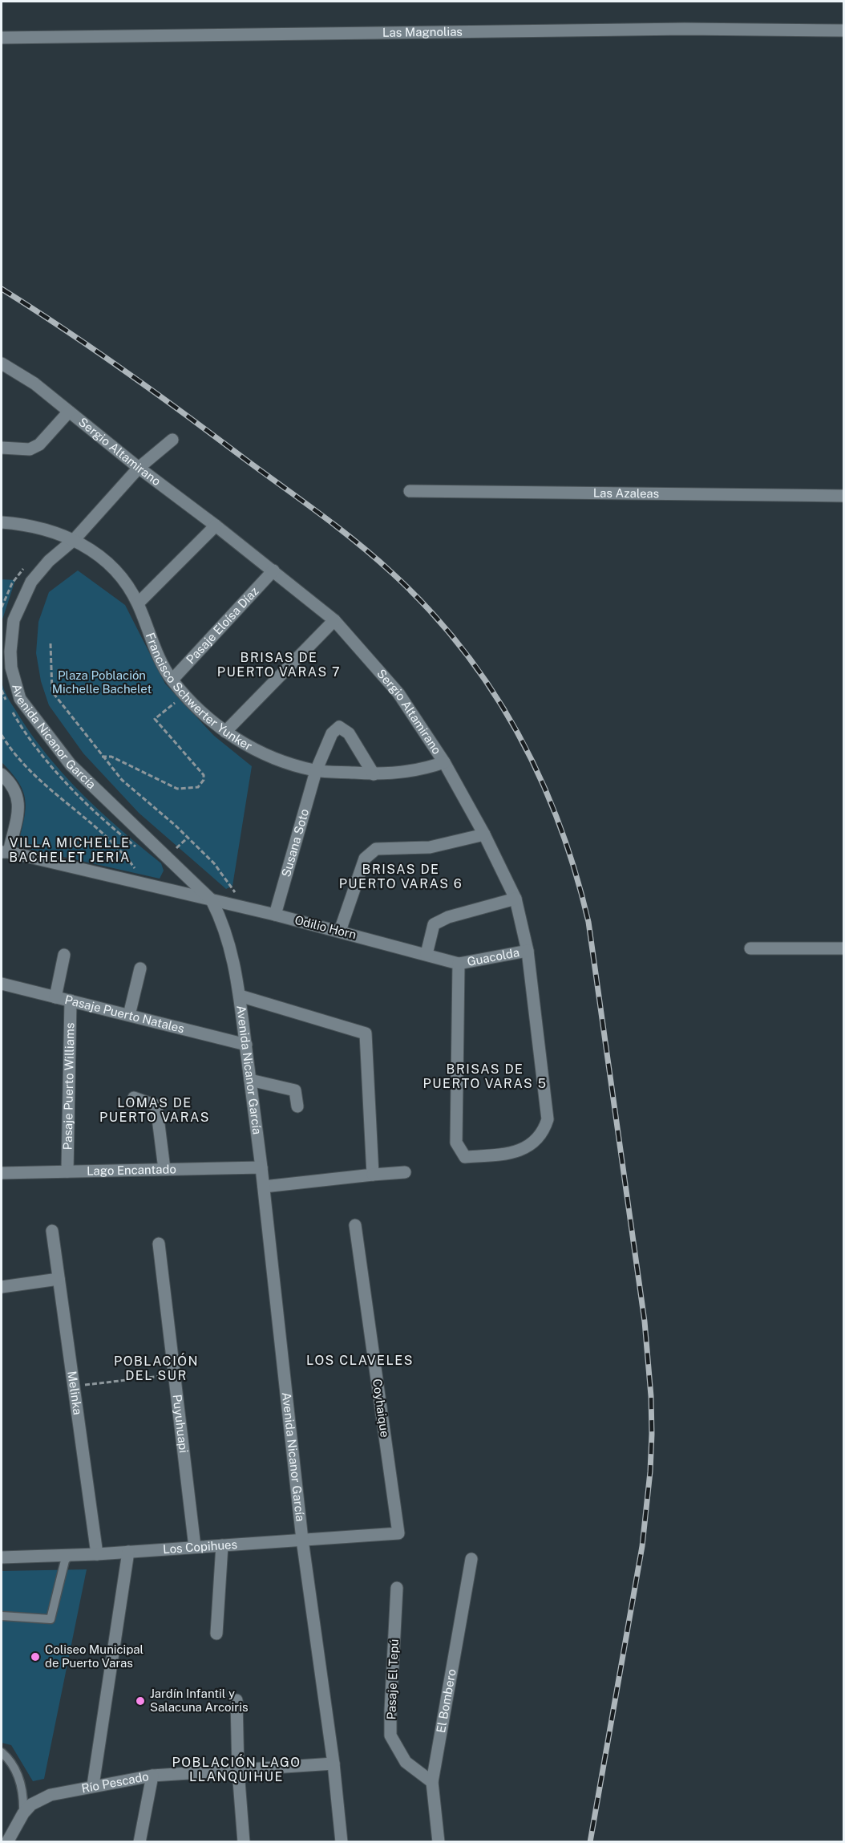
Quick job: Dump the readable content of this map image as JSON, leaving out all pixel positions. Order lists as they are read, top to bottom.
{
  "streets": {
    "street": [
      "Las Magnolias",
      "Sergio Altamirano",
      "Las Azaleas",
      "Pasaje Eloísa Díaz",
      "Francisco Schwerter Yunker",
      "Avenida Nicanor García",
      "Susana Soto",
      "Odilio Horn",
      "Guacolda",
      "Pasaje Puerto Natales",
      "Pasaje Puerto Williams",
      "Lago Encantado",
      "Melinka",
      "Coyhaique",
      "Puyuhuapi",
      "Los Copihues",
      "Pasaje El Tepú",
      "El Bombero",
      "Río Pescado"
    ]
  },
  "crossings": [
    ["Sergio Altamirano", "Pasaje Eloísa Díaz"],
    ["Sergio Altamirano", "Francisco Schwerter Yunker"],
    ["Sergio Altamirano", "Avenida Nicanor García"],
    ["Sergio Altamirano", "Odilio Horn"],
    ["Sergio Altamirano", "Guacolda"],
    ["Pasaje Eloísa Díaz", "Francisco Schwerter Yunker"],
    ["Francisco Schwerter Yunker", "Avenida Nicanor García"],
    ["Francisco Schwerter Yunker", "Susana Soto"],
    ["Avenida Nicanor García", "Odilio Horn"],
    ["Avenida Nicanor García", "Pasaje Puerto Natales"],
    ["Avenida Nicanor García", "Lago Encantado"],
    ["Avenida Nicanor García", "Los Copihues"],
    ["Avenida Nicanor García", "Río Pescado"],
    ["Susana Soto", "Odilio Horn"],
    ["Odilio Horn", "Guacolda"],
    ["Pasaje Puerto Natales", "Pasaje Puerto Williams"],
    ["Pasaje Puerto Williams", "Lago Encantado"],
    ["Melinka", "Los Copihues"],
    ["Coyhaique", "Los Copihues"],
    ["Puyuhuapi", "Los Copihues"],
    ["Pasaje El Tepú", "El Bombero"]
  ],
  "districts": [
    "BRISAS DE PUERTO VARAS 7",
    "VILLA MICHELLE BACHELET JERIA",
    "BRISAS DE PUERTO VARAS 6",
    "BRISAS DE PUERTO VARAS 5",
    "LOMAS DE PUERTO VARAS",
    "LOS CLAVELES",
    "POBLACIÓN DEL SUR",
    "POBLACIÓN LAGO LLANQUIHUE"
  ],
  "parks": ["Plaza Población Michelle Bachelet"],
  "places": ["Coliseo Municipal de Puerto Varas", "Jardín Infantil y Salacuna Arcoiris"]
}
